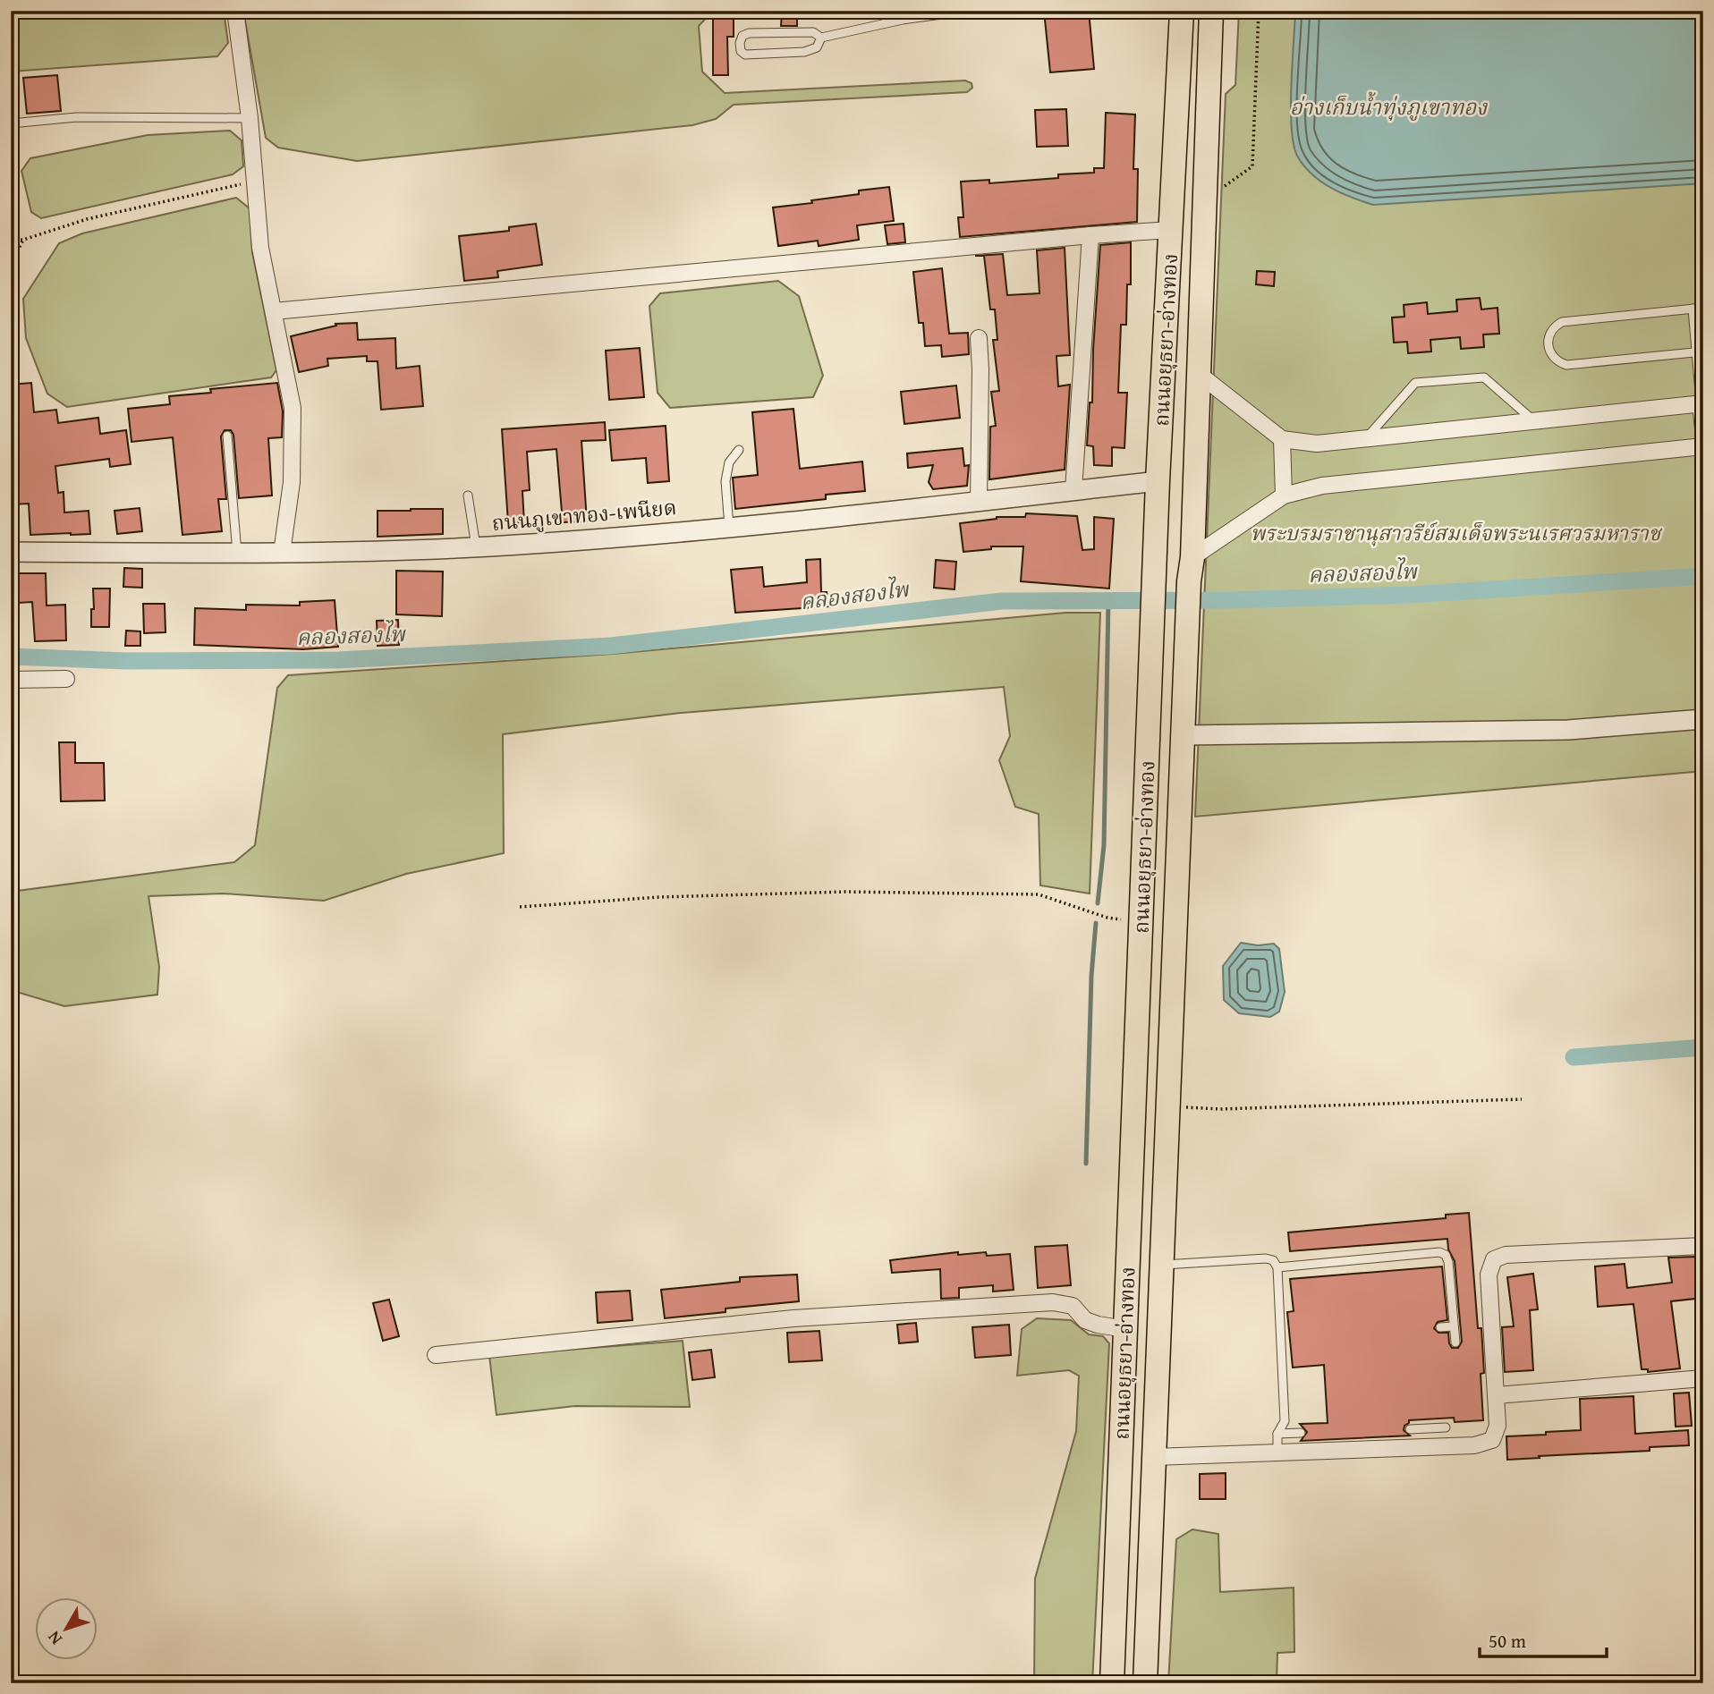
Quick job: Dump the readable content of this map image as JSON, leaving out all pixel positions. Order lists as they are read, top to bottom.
{
  "streets": {
    "main road": ["ถนนอยุธยา-อ่างทอง"],
    "street": ["ถนนภูเขาทอง-เพนียด"]
  },
  "crossings": [
    ["ถนนอยุธยา-อ่างทอง", "ถนนภูเขาทอง-เพนียด"]
  ],
  "water": ["อ่างเก็บน้ำทุ่งภูเขาทอง", "คลองสองไพ"],
  "parks": ["พระบรมราชานุสาวรีย์สมเด็จพระนเรศวรมหาราช"],
  "scale_bar": "50 m",
  "north": "bottom left"
}
